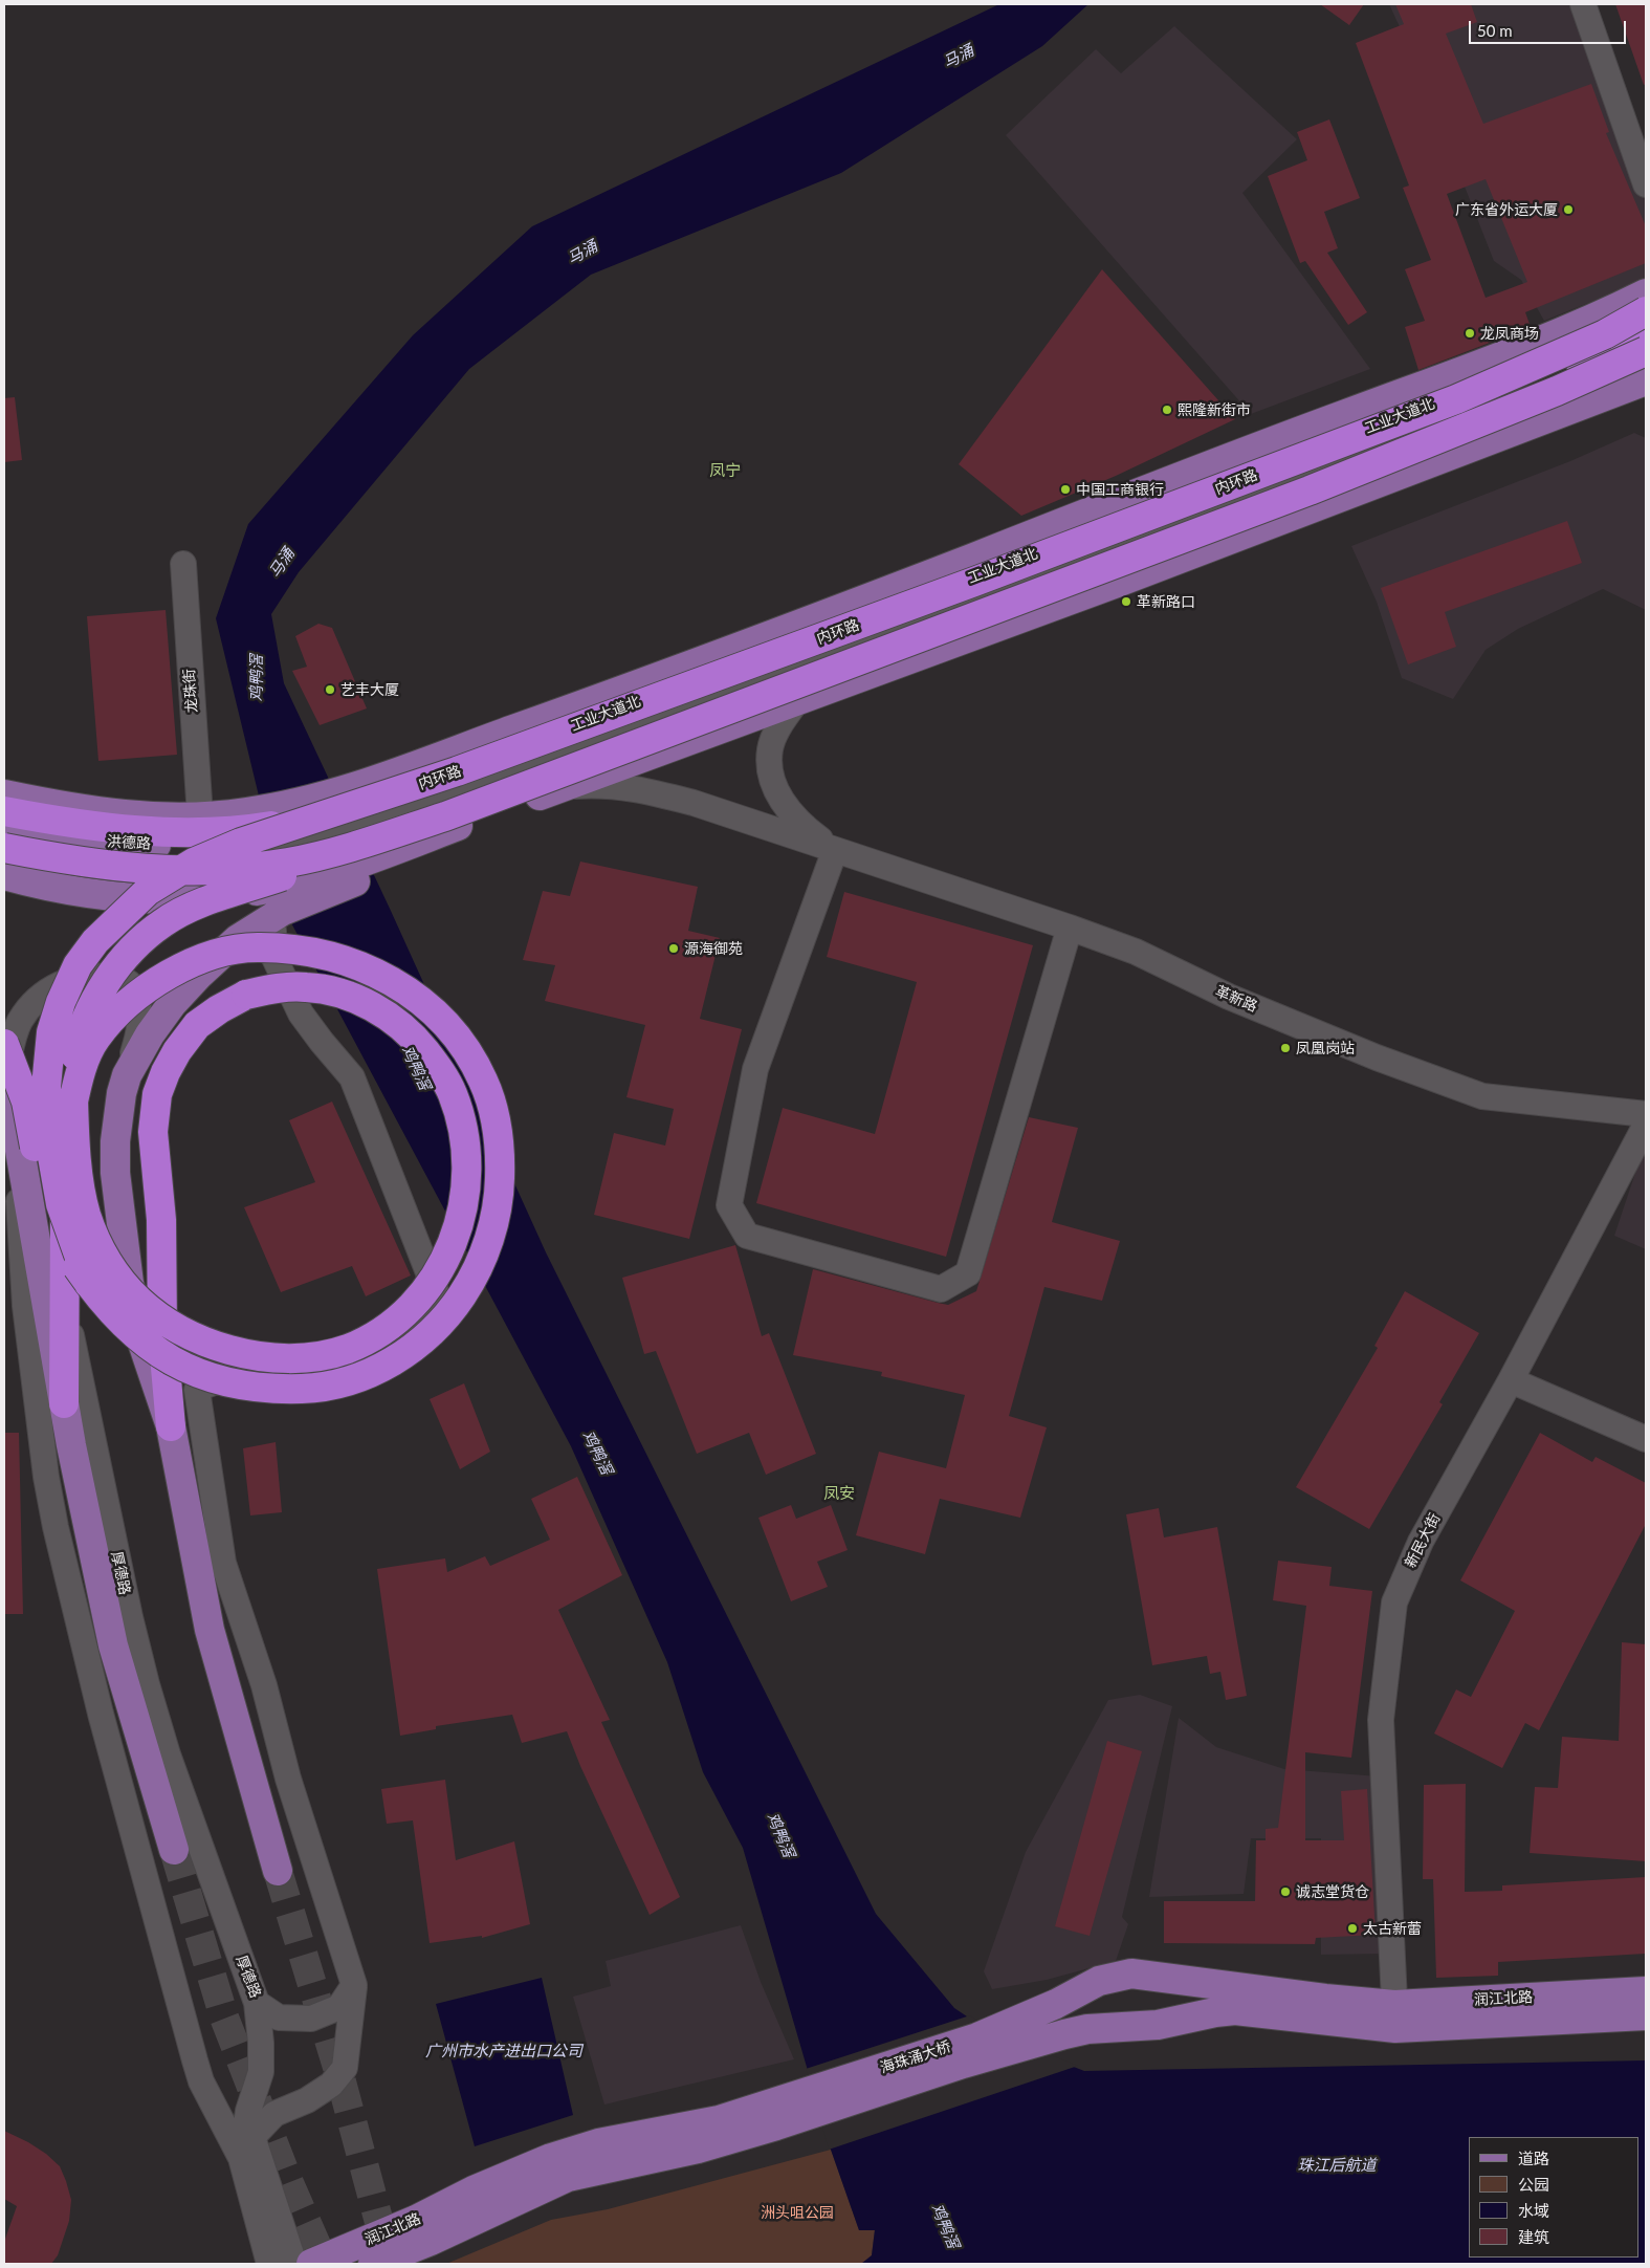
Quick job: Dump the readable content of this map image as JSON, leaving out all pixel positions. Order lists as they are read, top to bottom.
{
  "streets": {
    "highway": ["内环路"],
    "main road": [
      "工业大道北",
      "洪德路",
      "润江北路",
      "海珠涌大桥"
    ],
    "street": [
      "龙珠街",
      "革新路",
      "新民大街",
      "厚德路"
    ]
  },
  "crossings": [
    ["工业大道北", "内环路"],
    ["新民大街", "润江北路"],
    ["润江北路", "海珠涌大桥"]
  ],
  "districts": ["凤宁", "凤安"],
  "water": [
    "马涌",
    "鸡鸭滘",
    "广州市水产进出口公司",
    "珠江后航道"
  ],
  "parks": ["洲头咀公园"],
  "places": [
    "广东省外运大厦",
    "龙凤商场",
    "熙隆新街市",
    "中国工商银行",
    "革新路口",
    "艺丰大厦",
    "源海御苑",
    "凤凰岗站",
    "诚志堂货仓",
    "太古新蕾"
  ],
  "legend": [
    "道路",
    "公园",
    "水域",
    "建筑"
  ],
  "scale_bar": "50 m"
}
